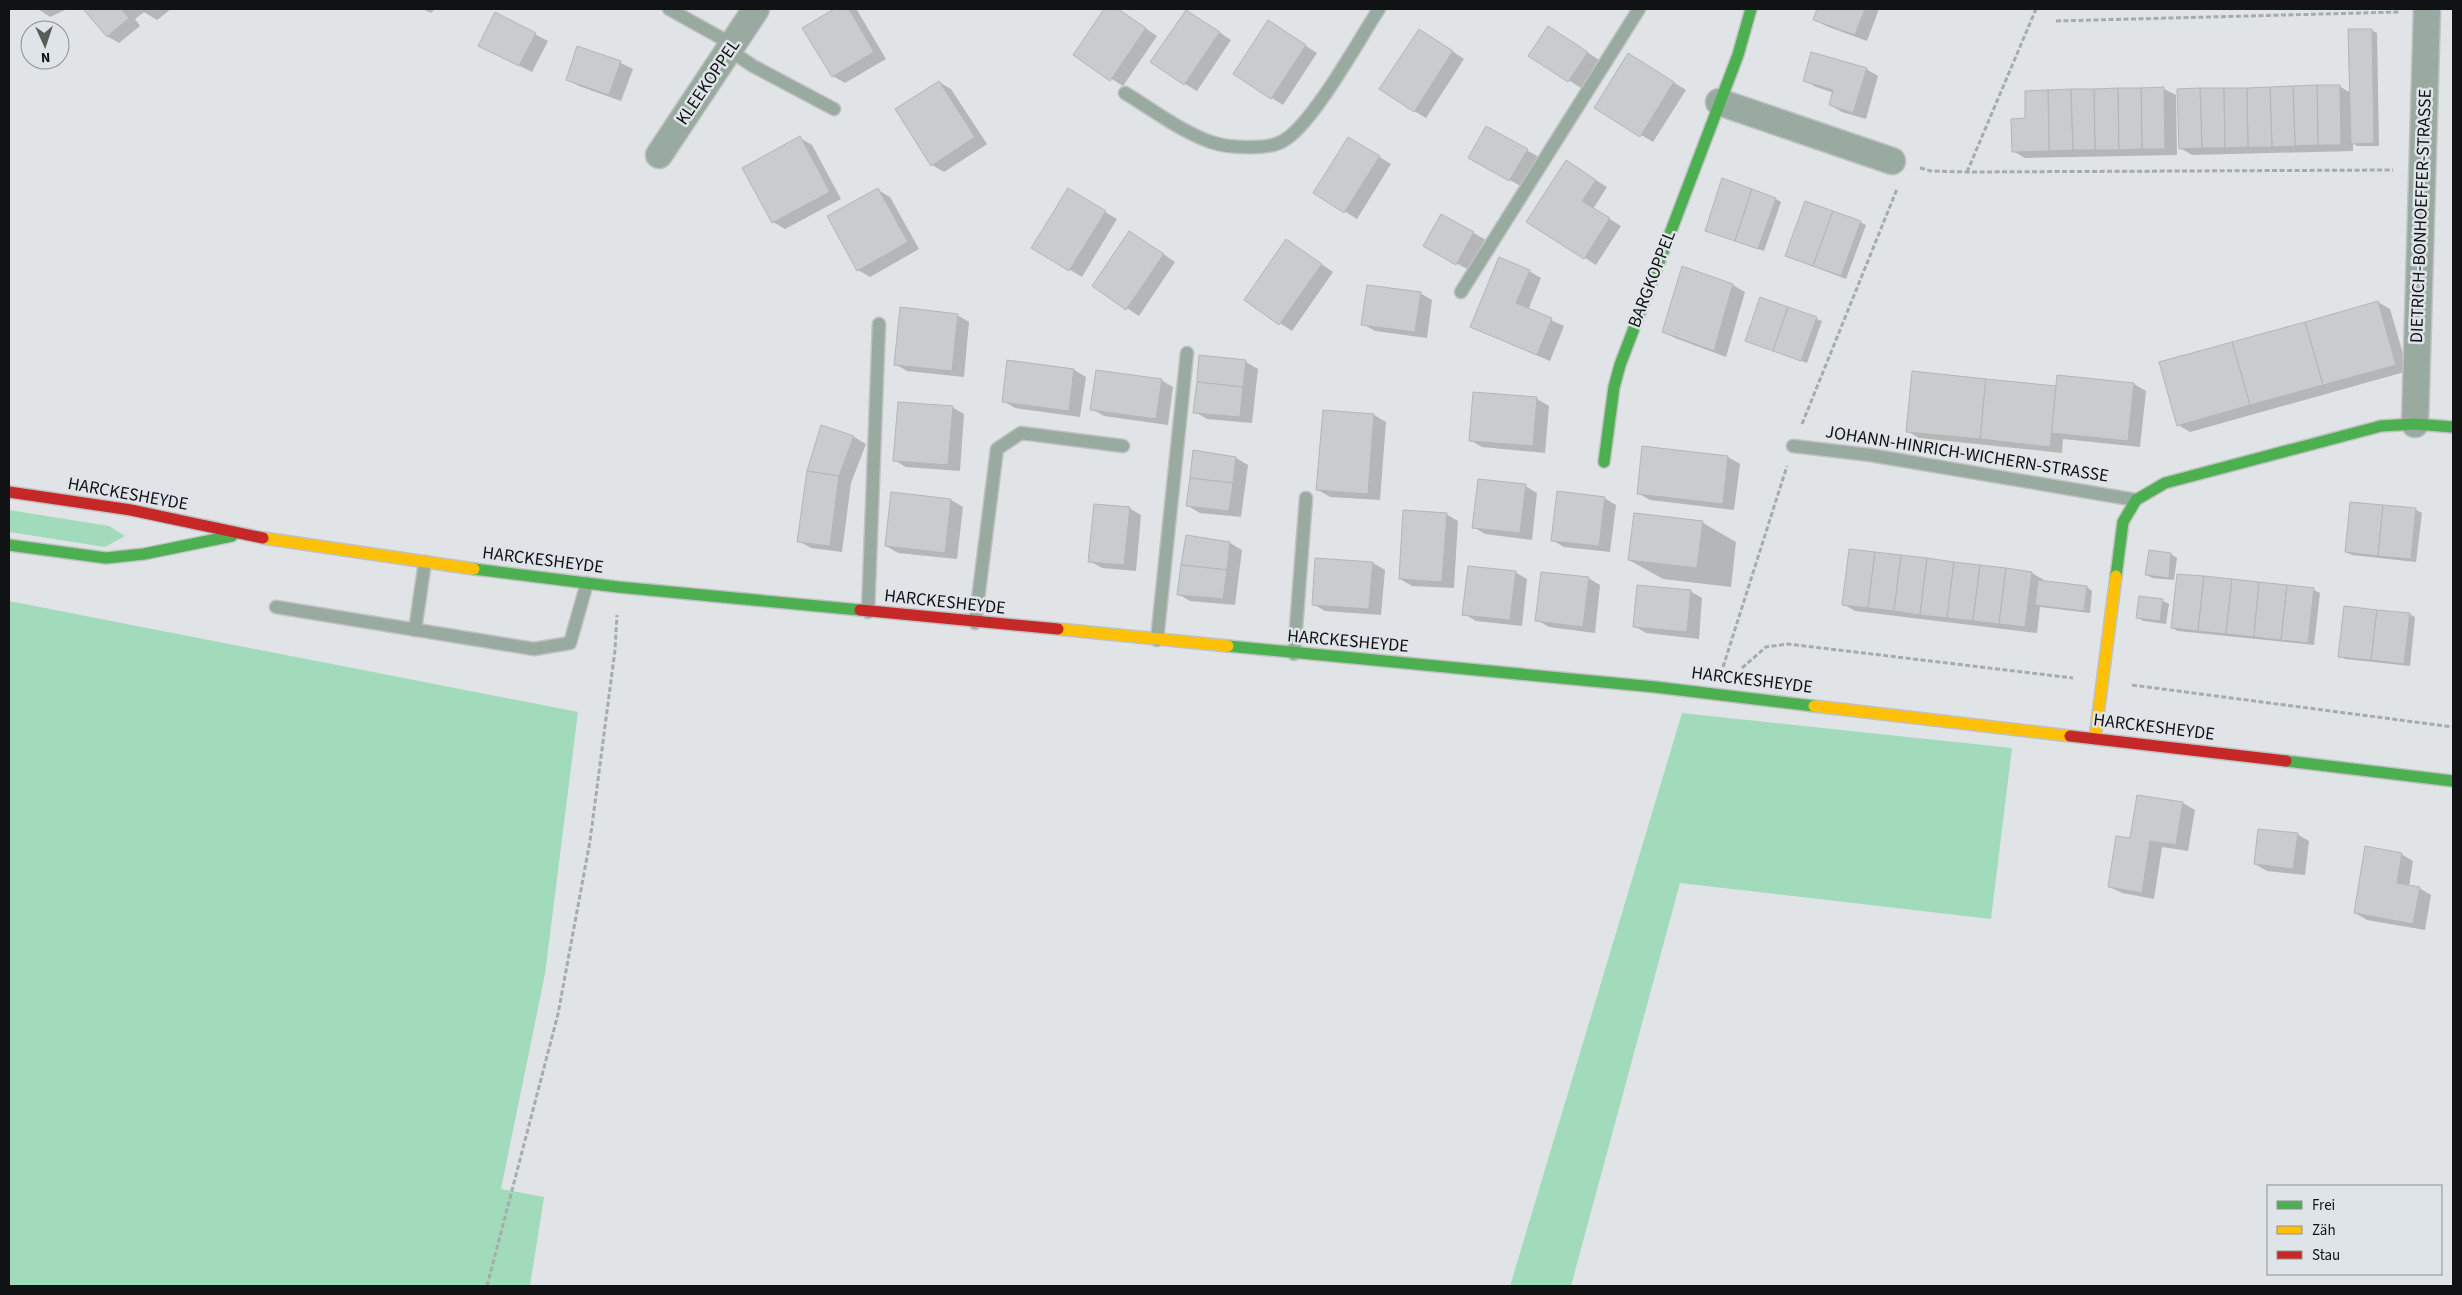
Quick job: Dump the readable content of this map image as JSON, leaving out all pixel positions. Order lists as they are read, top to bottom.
{
  "streets": {
    "main road": ["BARGKOPPEL", "HARCKESHEYDE"],
    "street": ["KLEEKOPPEL", "DIETRICH-BONHOEFFER-STRASSE"],
    "lane": ["JOHANN-HINRICH-WICHERN-STRASSE"]
  },
  "legend": ["Frei", "Zäh", "Stau"],
  "north": "bottom"
}
